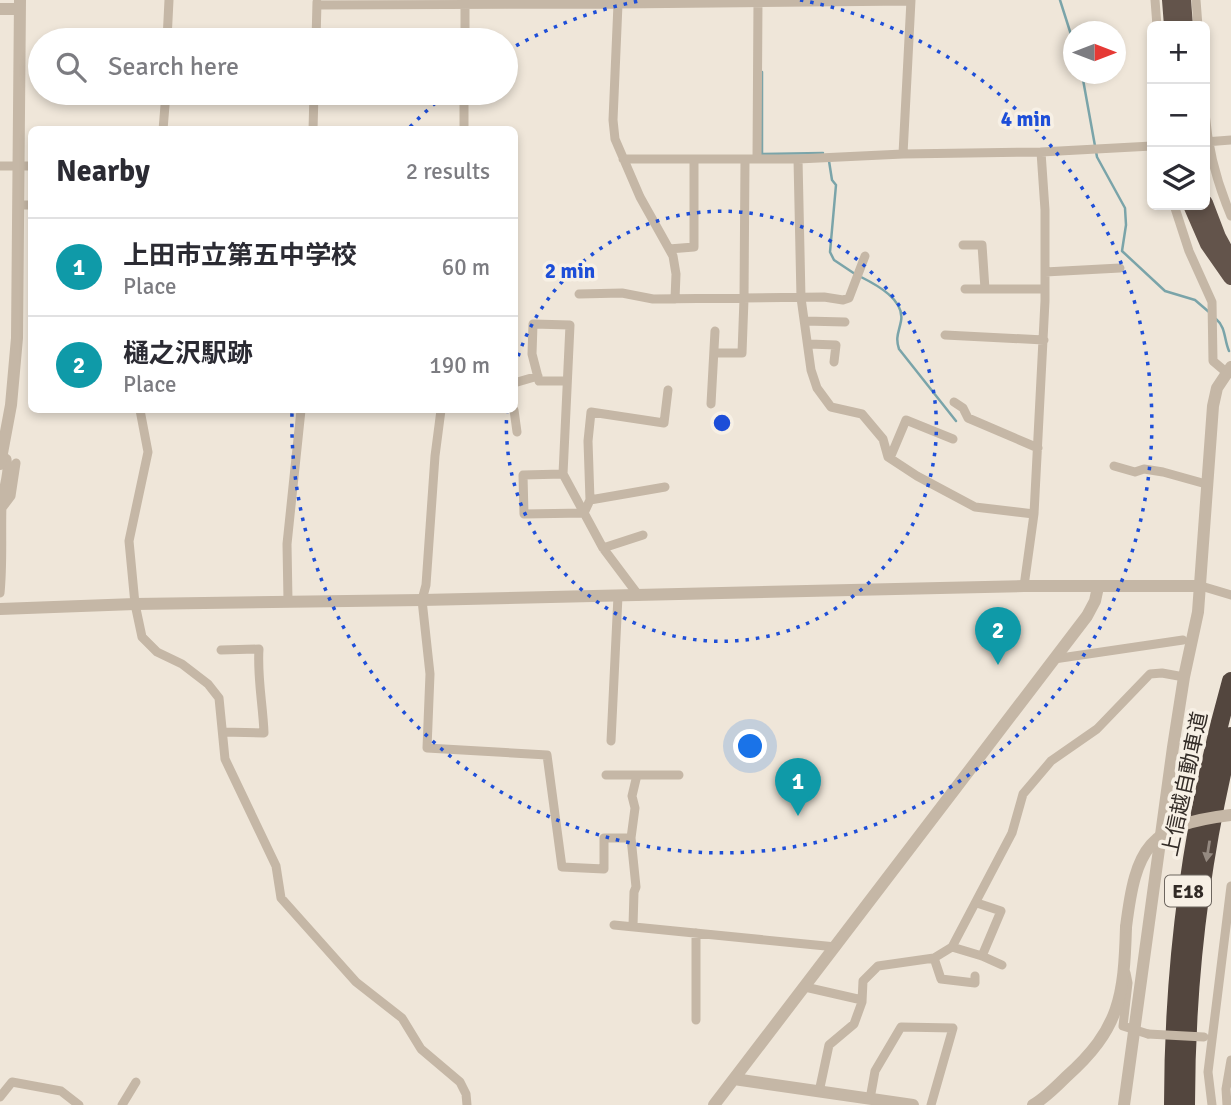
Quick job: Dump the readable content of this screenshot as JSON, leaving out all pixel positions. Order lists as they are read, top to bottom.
{
  "streets": {
    "highway": ["上信越自動車道", "E18"]
  },
  "north": "right",
  "page": {
    "map_buttons": ["+", "−"],
    "search": "Search here",
    "heading": ["Nearby", "2 results"],
    "list": [
      {
        "mark": "1",
        "name": "上田市立第五中学校",
        "note": "Place",
        "value": "60 m"
      },
      {
        "mark": "2",
        "name": "樋之沢駅跡",
        "note": "Place",
        "value": "190 m"
      }
    ],
    "pins": ["2", "1"]
  },
  "rings": ["4 min", "2 min"]
}
